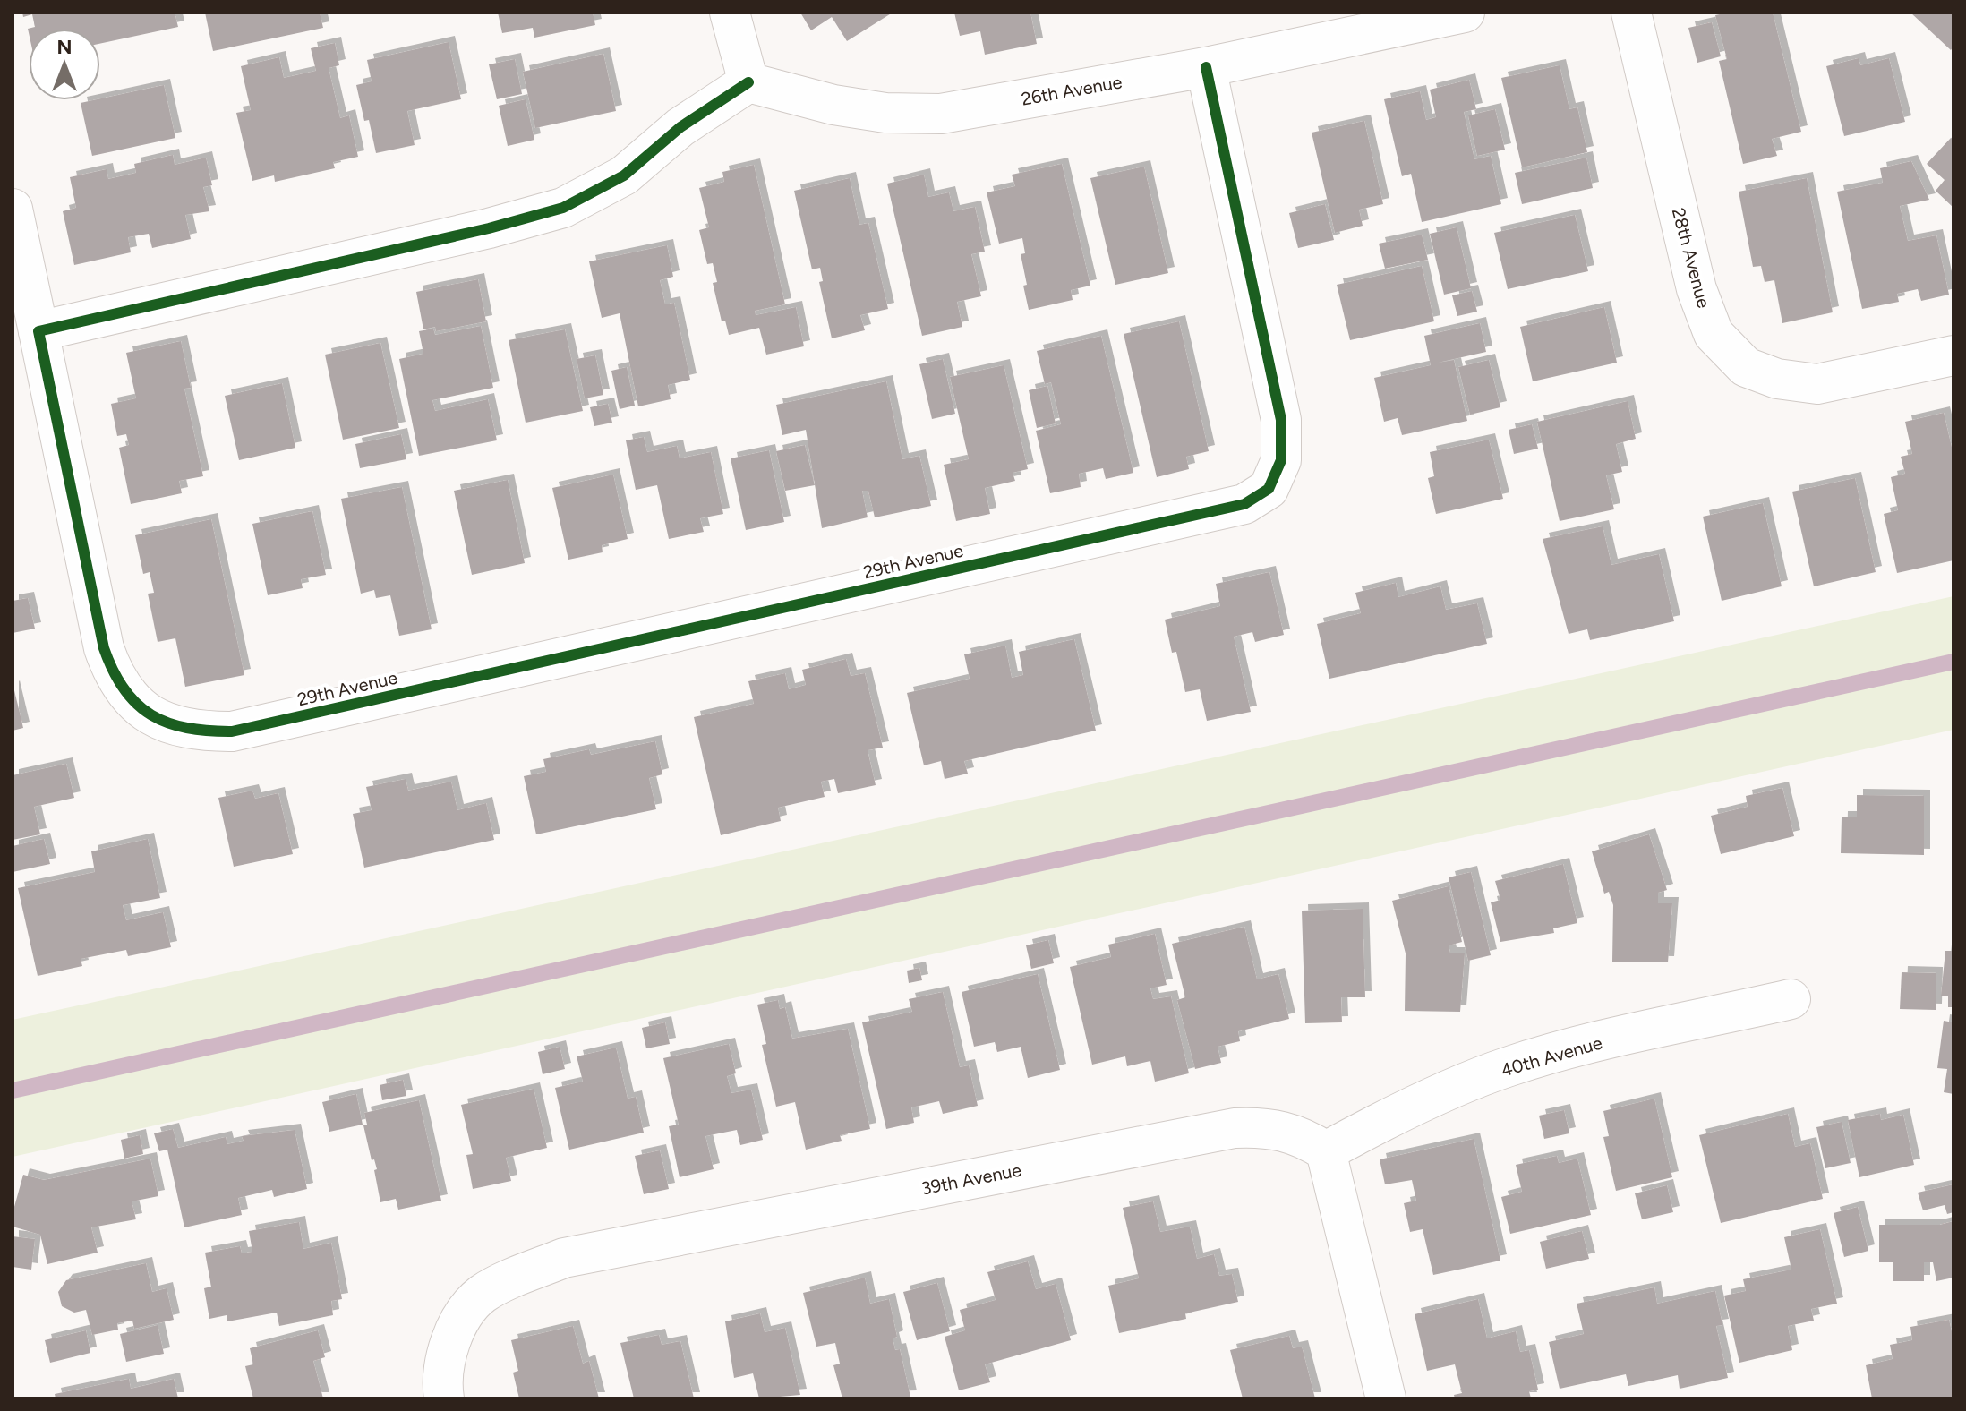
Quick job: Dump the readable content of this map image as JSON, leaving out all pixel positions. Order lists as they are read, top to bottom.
{
  "streets": {
    "street": [
      "26th Avenue",
      "28th Avenue",
      "29th Avenue",
      "40th Avenue",
      "39th Avenue"
    ]
  },
  "crossings": [
    ["26th Avenue", "29th Avenue"],
    ["40th Avenue", "39th Avenue"]
  ],
  "north": "top"
}
